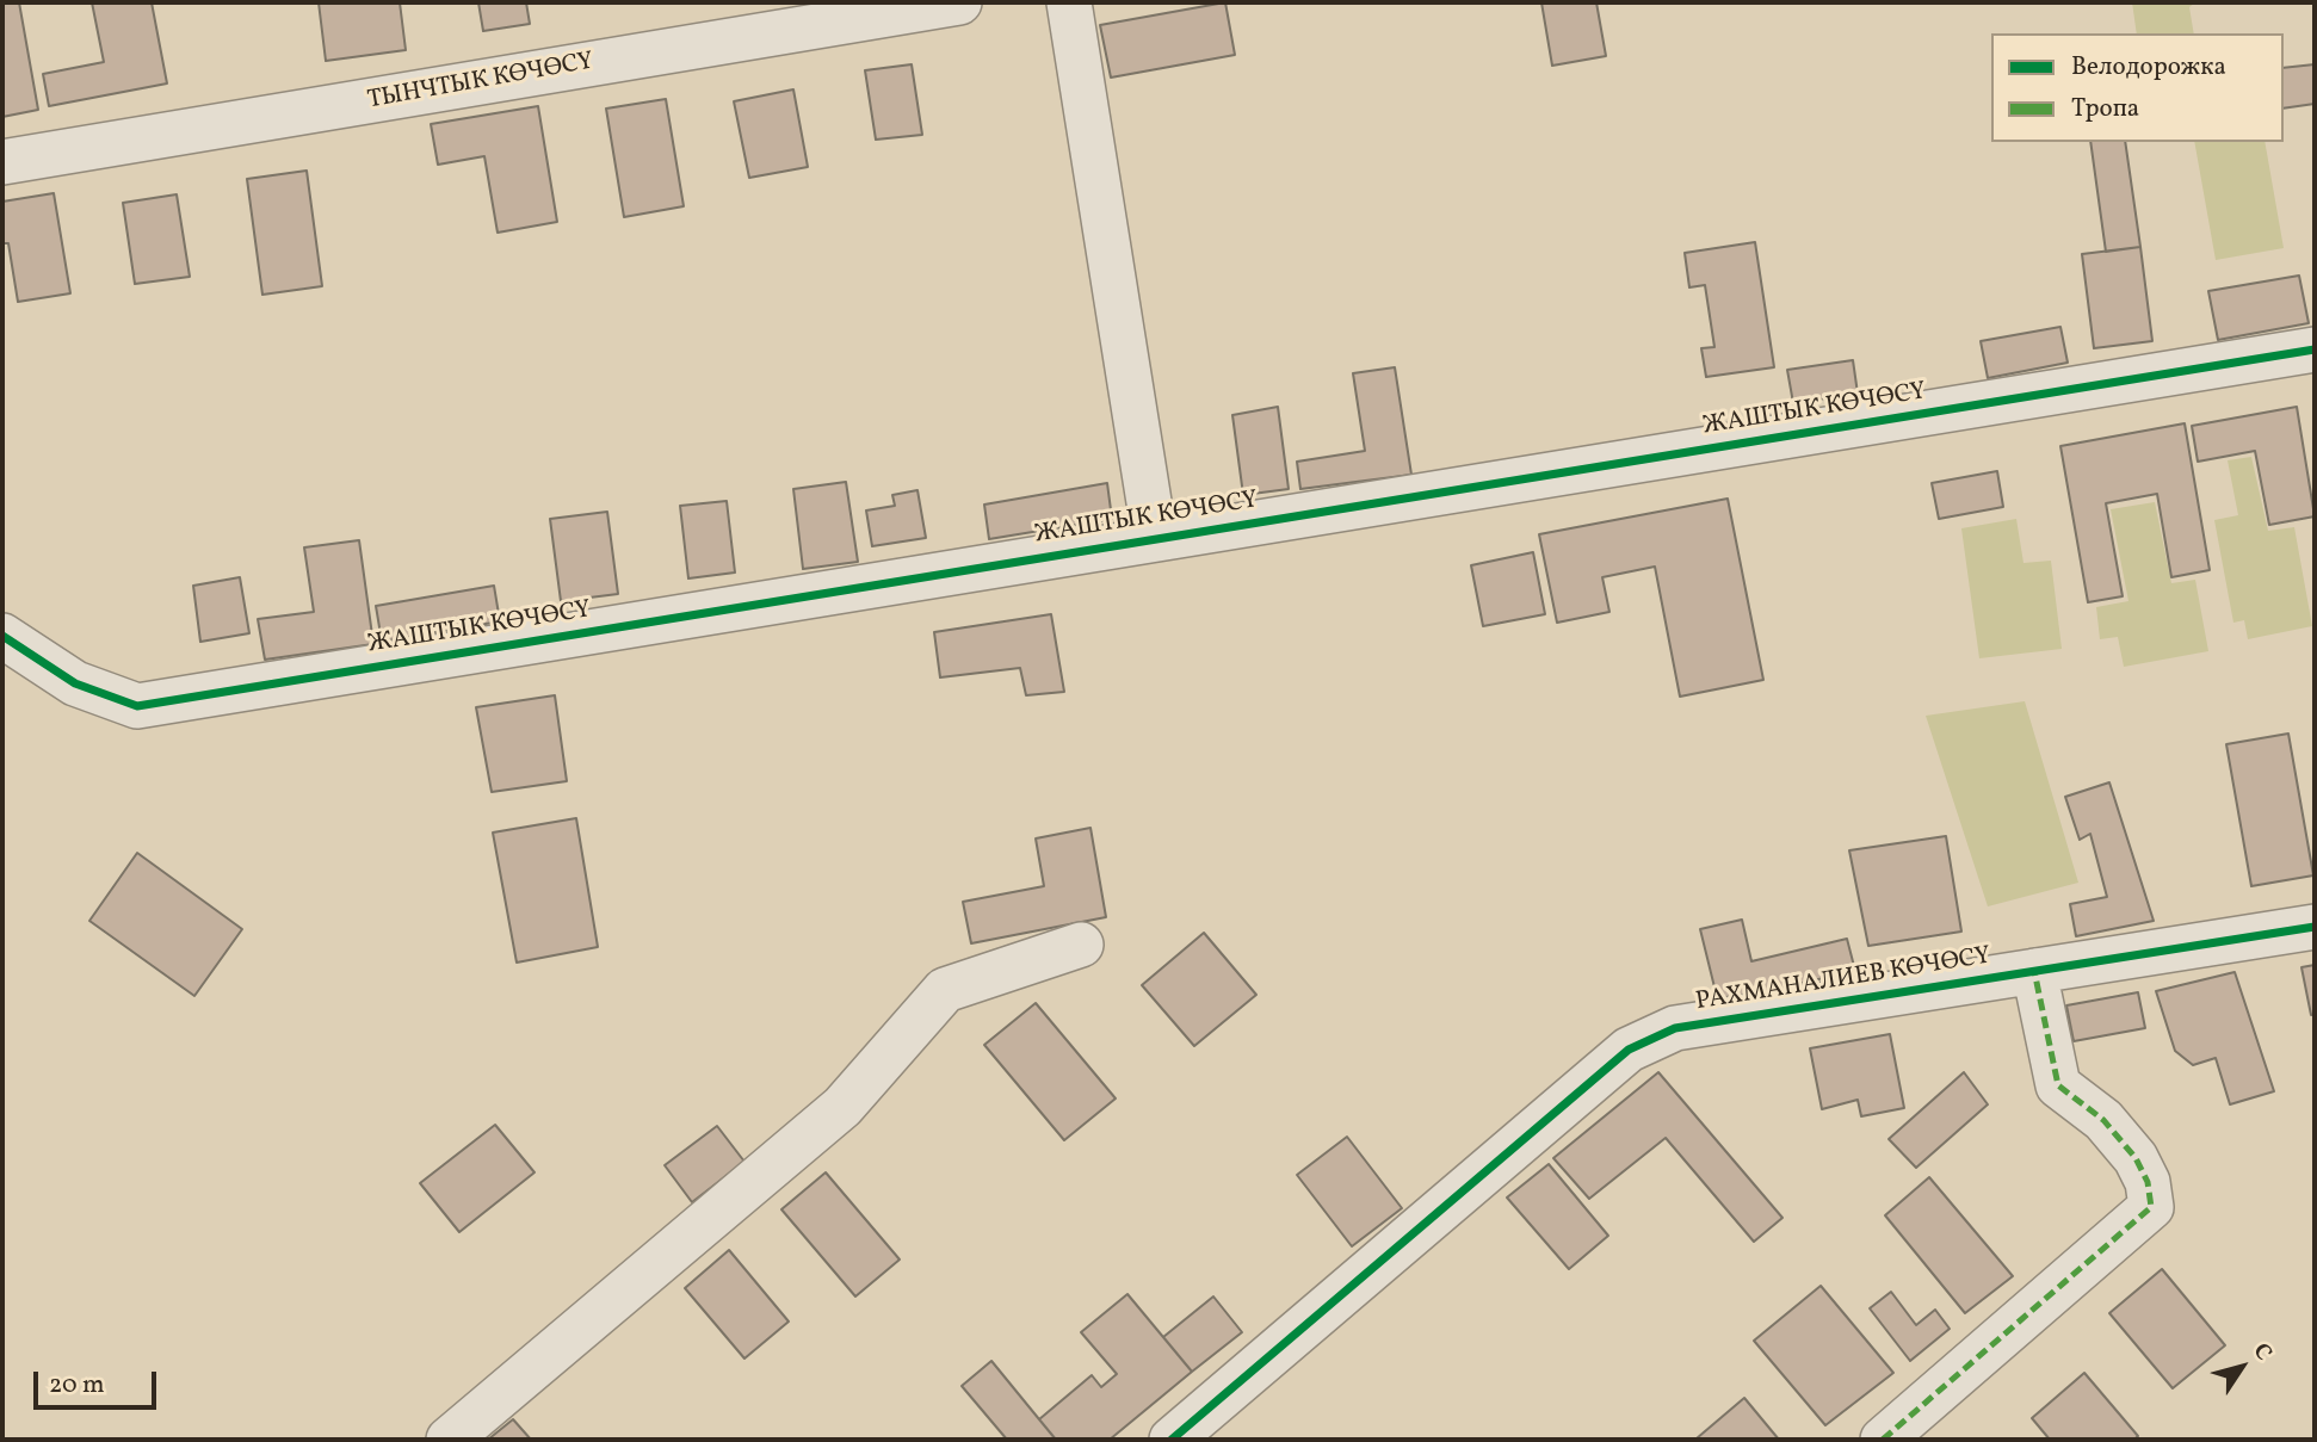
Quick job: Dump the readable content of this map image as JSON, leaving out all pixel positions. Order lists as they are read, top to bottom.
{
  "streets": {
    "street": ["ТЫНЧТЫК КӨЧӨСҮ", "ЖАШТЫК КӨЧӨСҮ", "РАХМАНАЛИЕВ КӨЧӨСҮ"]
  },
  "legend": ["Велодорожка", "Тропа"],
  "scale_bar": "20 m",
  "north": "top right"
}
